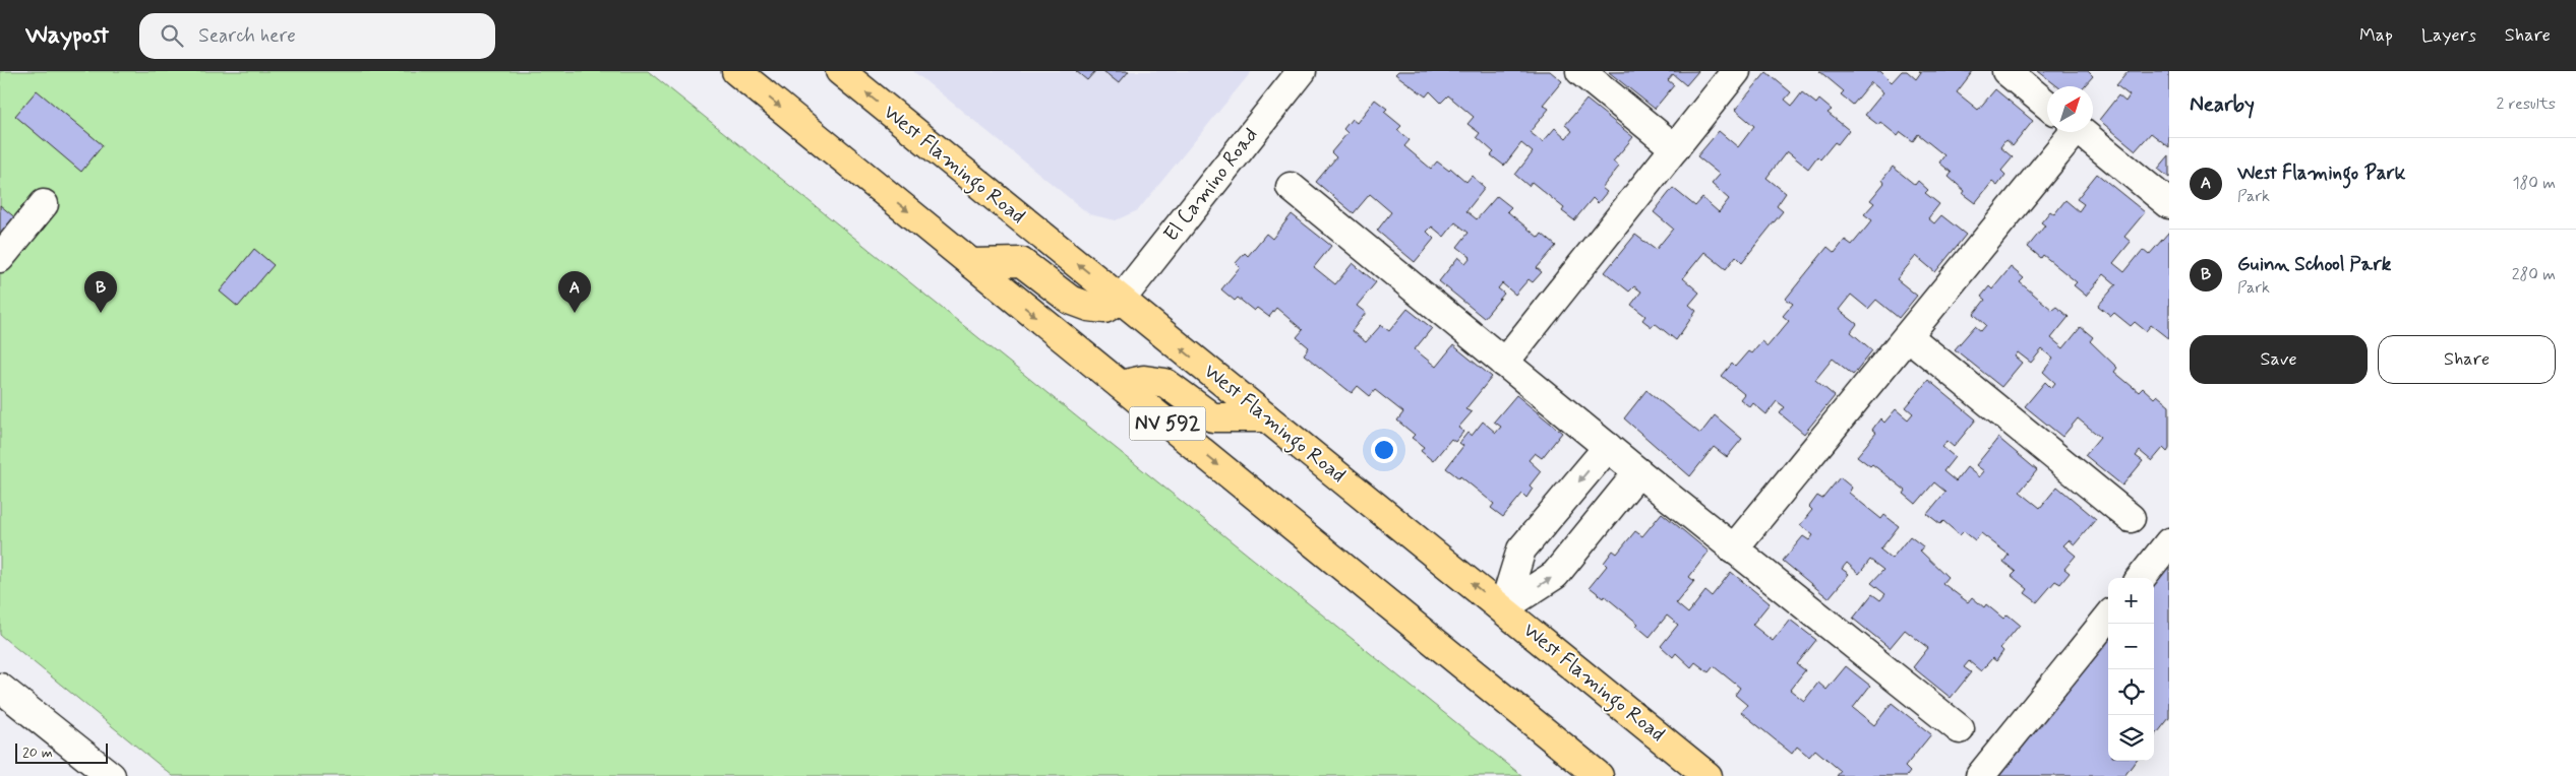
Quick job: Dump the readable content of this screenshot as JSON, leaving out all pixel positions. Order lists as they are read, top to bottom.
{
  "streets": {
    "main road": ["West Flamingo Road", "NV 592"],
    "street": ["El Camino Road"]
  },
  "crossings": [
    ["West Flamingo Road", "El Camino Road"]
  ],
  "scale_bar": "20 m",
  "north": "top right",
  "page": {
    "header": "Waypost",
    "search": "Search here",
    "nav": ["Map", "Layers", "Share"],
    "heading": ["Nearby", "2 results"],
    "list": [
      {
        "mark": "A",
        "name": "West Flamingo Park",
        "note": "Park",
        "value": "180 m"
      },
      {
        "mark": "B",
        "name": "Guinn School Park",
        "note": "Park",
        "value": "280 m"
      }
    ],
    "pins": ["A", "B"],
    "buttons": ["Save", "Share"],
    "map_buttons": ["+", "−"],
    "scale": "20 m"
  }
}
